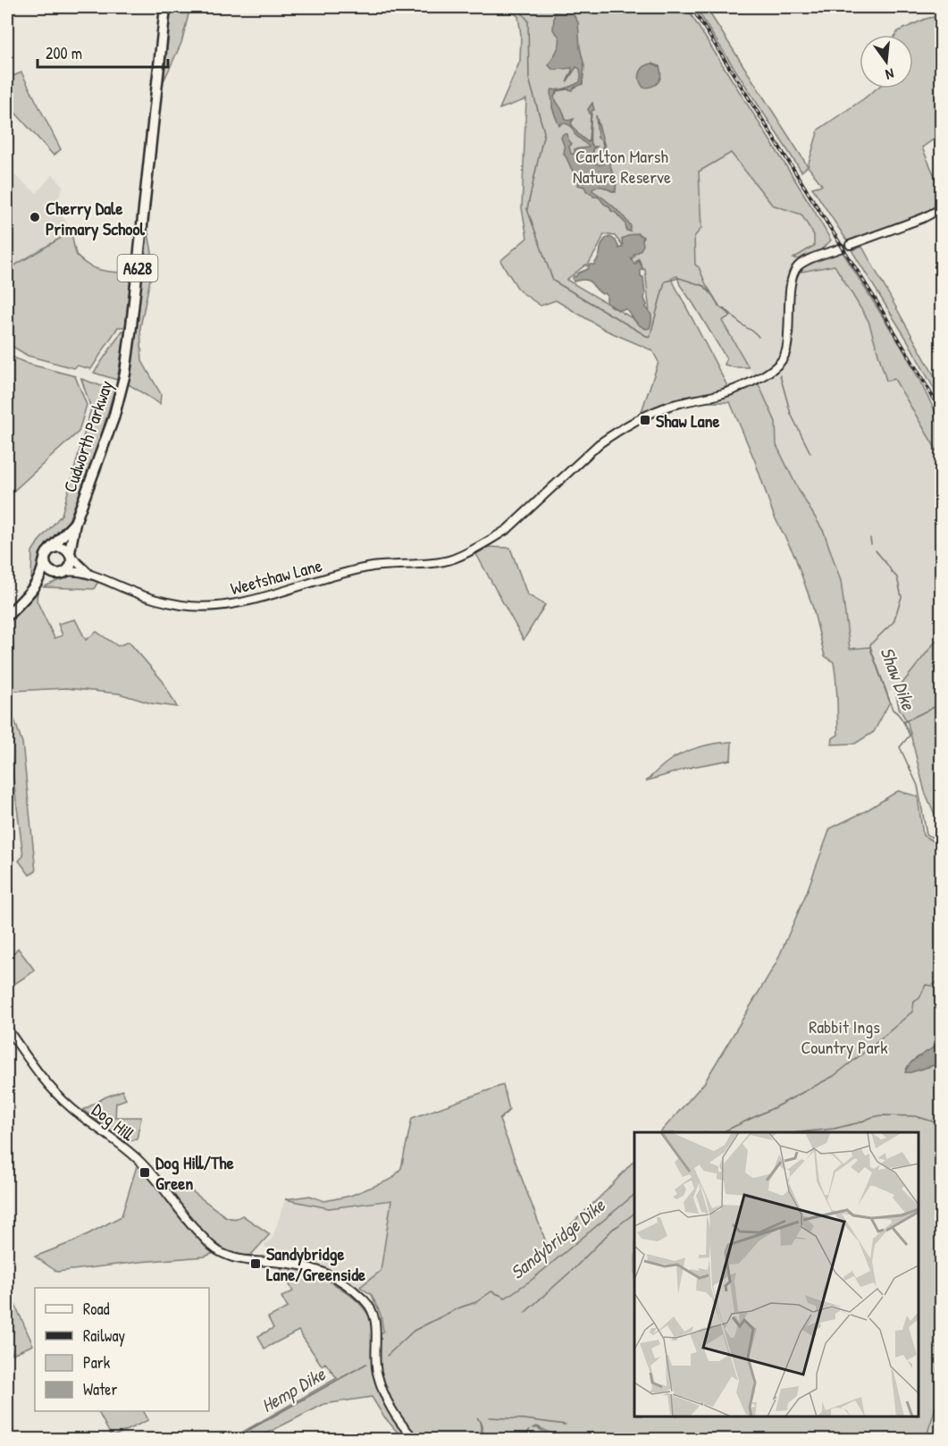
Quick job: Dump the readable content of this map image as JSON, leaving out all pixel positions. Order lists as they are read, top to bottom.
{
  "streets": {
    "highway": ["A628", "Cudworth Parkway"],
    "street": ["Weetshaw Lane", "Dog Hill"]
  },
  "crossings": [
    ["Cudworth Parkway", "Weetshaw Lane"]
  ],
  "water": ["Shaw Dike", "Sandybridge Dike", "Hemp Dike"],
  "parks": ["Carlton Marsh Nature Reserve", "Rabbit Ings Country Park"],
  "places": {
    "other": ["Cherry Dale Primary School"],
    "transit": ["Shaw Lane", "Dog Hill/The Green", "Sandybridge Lane/Greenside"]
  },
  "legend": [
    "Road",
    "Railway",
    "Park",
    "Water"
  ],
  "scale_bar": "200 m",
  "north": "bottom"
}
